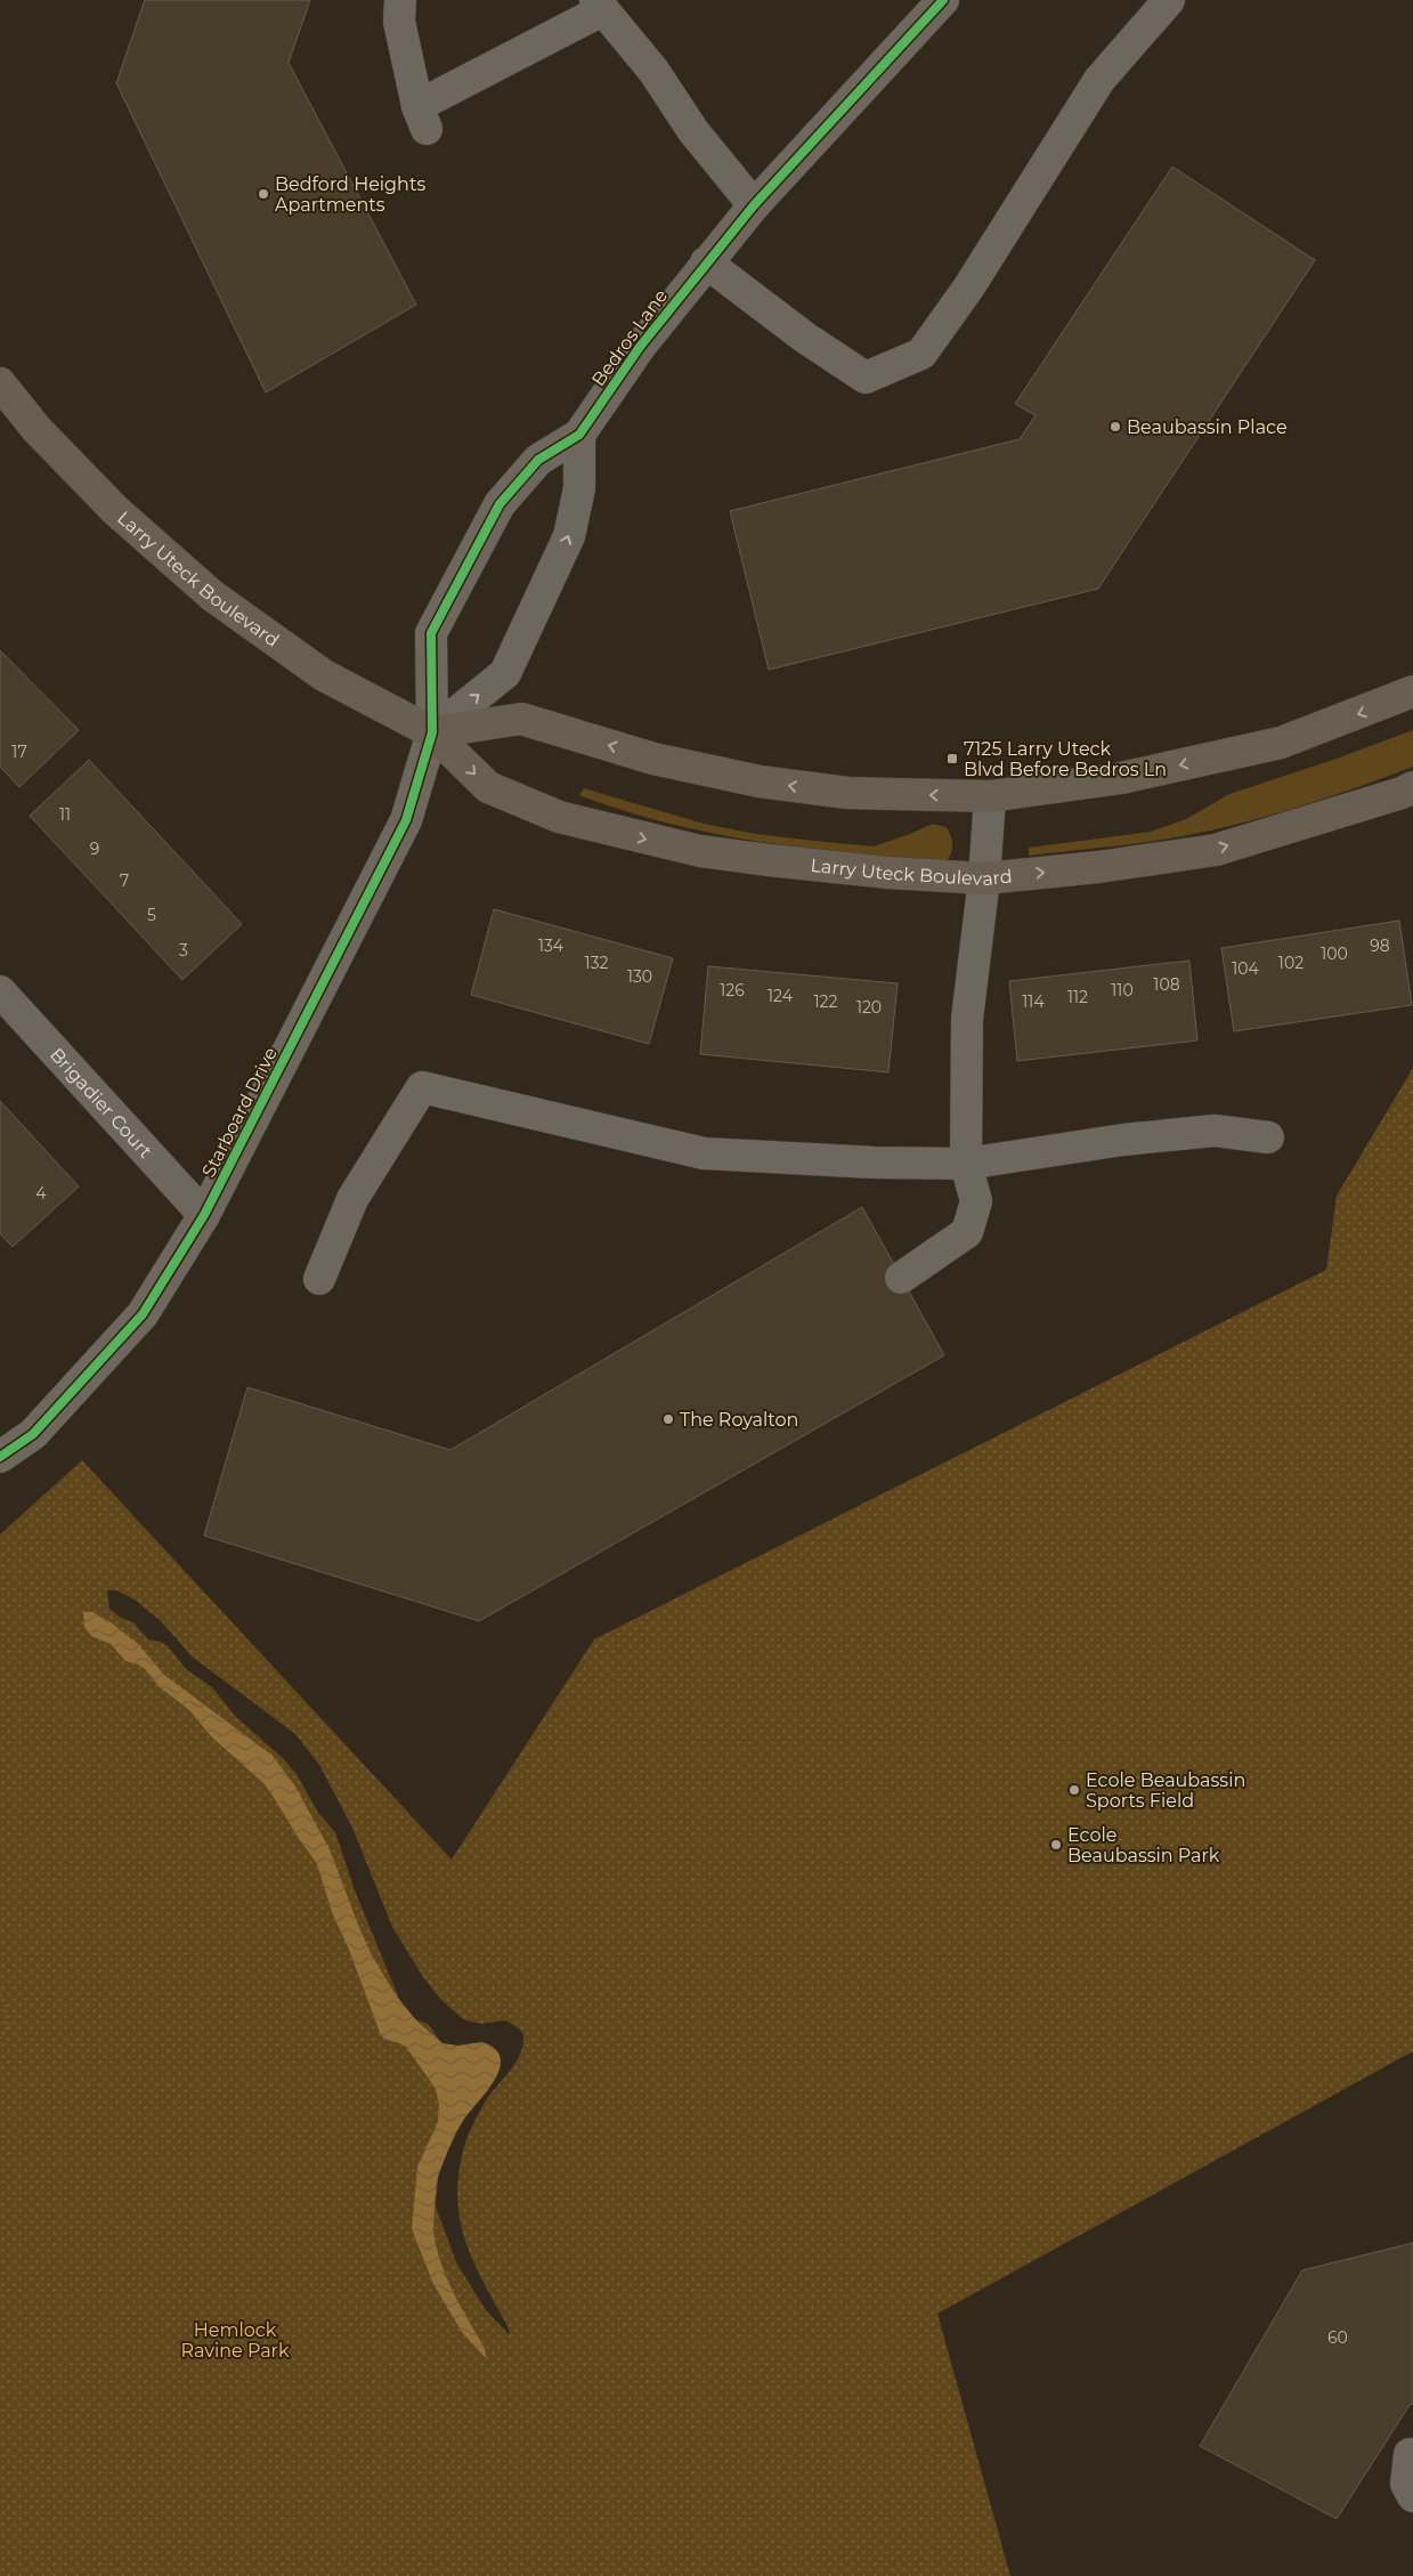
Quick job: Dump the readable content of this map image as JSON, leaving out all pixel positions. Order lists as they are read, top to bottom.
{
  "streets": {
    "main road": ["Larry Uteck Boulevard"],
    "street": ["Bedros Lane", "Brigadier Court", "Starboard Drive"]
  },
  "crossings": [
    ["Bedros Lane", "Larry Uteck Boulevard"],
    ["Bedros Lane", "Starboard Drive"],
    ["Larry Uteck Boulevard", "Starboard Drive"],
    ["Brigadier Court", "Starboard Drive"]
  ],
  "parks": ["Hemlock Ravine Park"],
  "places": {
    "other": [
      "Bedford Heights Apartments",
      "Beaubassin Place",
      "The Royalton",
      "Ecole Beaubassin Sports Field",
      "Ecole Beaubassin Park"
    ],
    "transit": ["7125 Larry Uteck Blvd Before Bedros Ln"]
  },
  "house_numbers": [
    "17",
    "11",
    "9",
    "7",
    "5",
    "134",
    "98",
    "3",
    "100",
    "132",
    "102",
    "104",
    "130",
    "108",
    "126",
    "110",
    "124",
    "112",
    "122",
    "114",
    "120",
    "4",
    "60"
  ]
}
